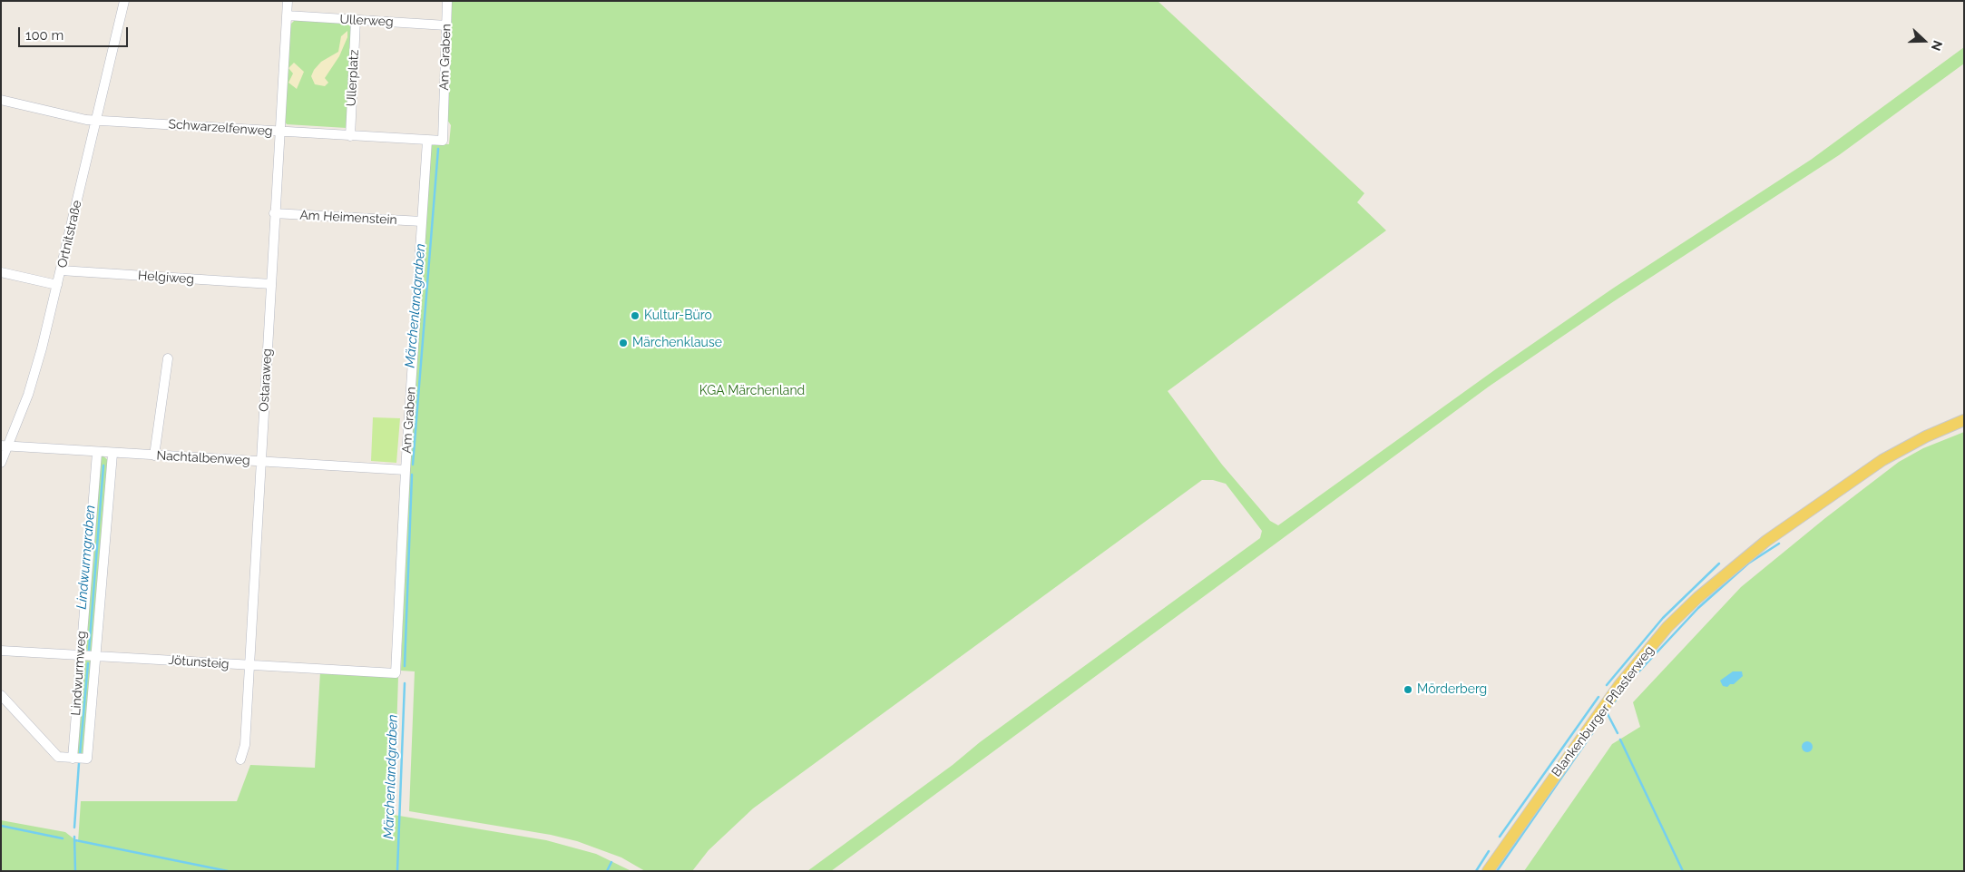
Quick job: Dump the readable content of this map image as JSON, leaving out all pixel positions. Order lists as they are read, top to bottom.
{
  "streets": {
    "main road": ["Blankenburger Pflasterweg"],
    "street": [
      "Ullerweg",
      "Am Graben",
      "Ullerplatz",
      "Schwarzelfenweg",
      "Am Heimenstein",
      "Ortnitstraße",
      "Helgiweg",
      "Ostaraweg",
      "Nachtalbenweg",
      "Jötunsteig",
      "Lindwurmweg"
    ]
  },
  "crossings": [
    ["Ullerweg", "Am Graben"],
    ["Ullerweg", "Ullerplatz"],
    ["Ullerweg", "Ostaraweg"],
    ["Am Graben", "Schwarzelfenweg"],
    ["Am Graben", "Am Heimenstein"],
    ["Am Graben", "Nachtalbenweg"],
    ["Am Graben", "Jötunsteig"],
    ["Ullerplatz", "Schwarzelfenweg"],
    ["Schwarzelfenweg", "Ortnitstraße"],
    ["Schwarzelfenweg", "Ostaraweg"],
    ["Am Heimenstein", "Ostaraweg"],
    ["Ortnitstraße", "Helgiweg"],
    ["Ortnitstraße", "Nachtalbenweg"],
    ["Helgiweg", "Ostaraweg"],
    ["Ostaraweg", "Nachtalbenweg"],
    ["Ostaraweg", "Jötunsteig"],
    ["Nachtalbenweg", "Lindwurmweg"],
    ["Jötunsteig", "Lindwurmweg"]
  ],
  "water": ["Märchenlandgraben", "Lindwurmgraben"],
  "parks": ["KGA Märchenland"],
  "places": ["Kultur-Büro", "Märchenklause", "Mörderberg"],
  "scale_bar": "100 m",
  "north": "right"
}
